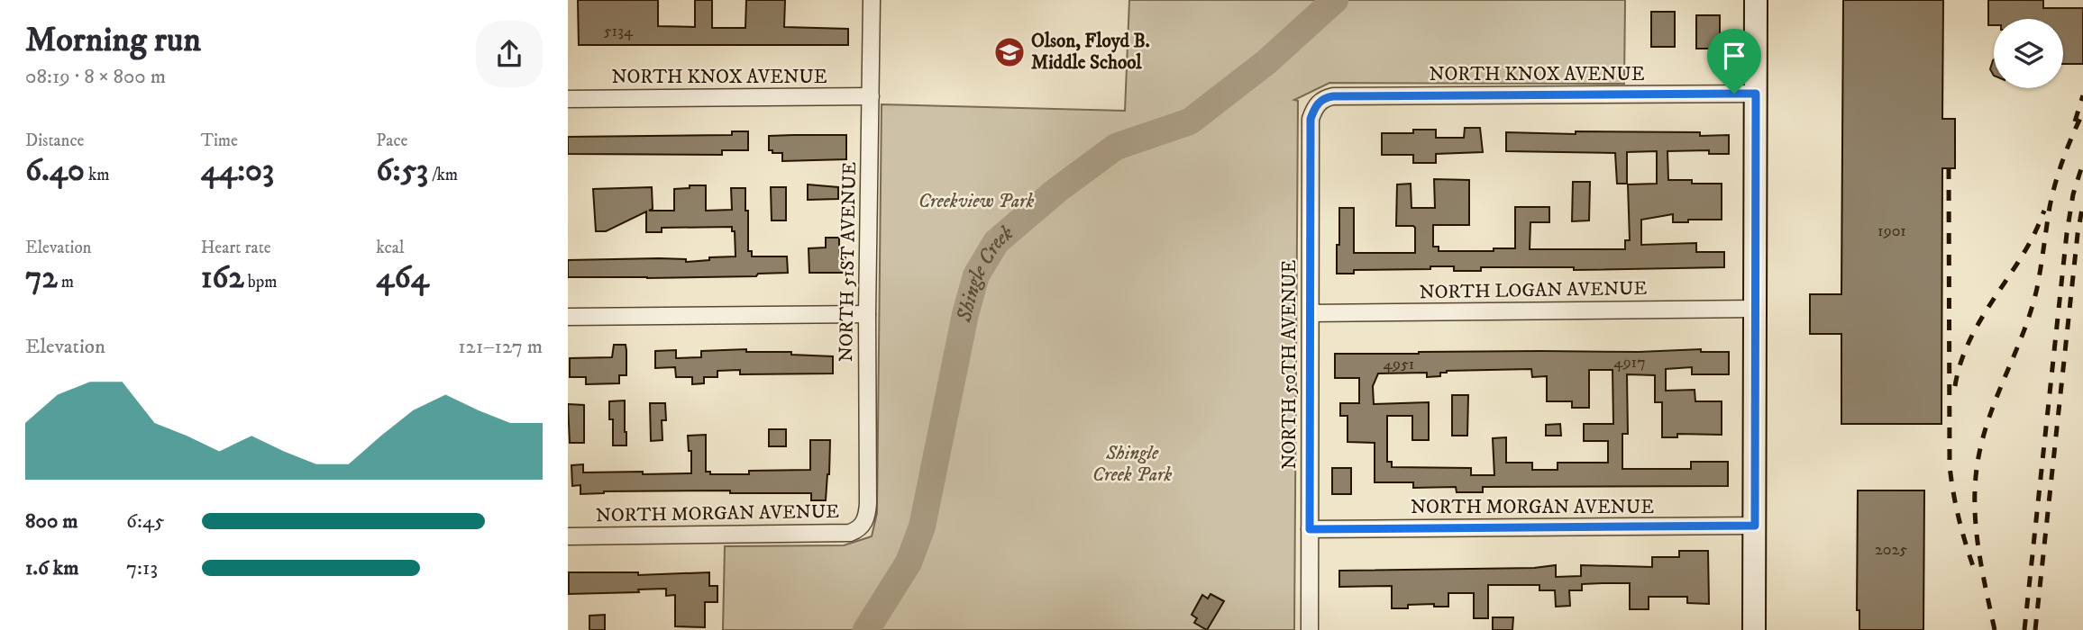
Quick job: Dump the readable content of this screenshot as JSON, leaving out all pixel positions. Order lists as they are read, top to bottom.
{
  "streets": {
    "street": [
      "NORTH KNOX AVENUE",
      "NORTH 51ST AVENUE",
      "NORTH LOGAN AVENUE",
      "NORTH 50TH AVENUE",
      "NORTH MORGAN AVENUE"
    ]
  },
  "crossings": [
    ["NORTH KNOX AVENUE", "NORTH 51ST AVENUE"],
    ["NORTH KNOX AVENUE", "NORTH 50TH AVENUE"],
    ["NORTH 51ST AVENUE", "NORTH MORGAN AVENUE"],
    ["NORTH LOGAN AVENUE", "NORTH 50TH AVENUE"],
    ["NORTH 50TH AVENUE", "NORTH MORGAN AVENUE"]
  ],
  "water": ["Shingle Creek"],
  "parks": ["Creekview Park", "Shingle Creek Park"],
  "places": {
    "school or university": ["Olson, Floyd B. Middle School"]
  },
  "house_numbers": [
    "5134",
    "1901",
    "4917",
    "4951",
    "2025"
  ],
  "page": {
    "heading": ["Morning run", "08:19 · 8 × 800 m"],
    "stats": [
      ["Distance", "6.40 km"],
      ["Time", "44:03"],
      ["Pace", "6:53 /km"],
      ["Elevation", "72 m"],
      ["Heart rate", "162 bpm"],
      ["kcal", "464"]
    ],
    "chart": ["Elevation", "121–127 m"],
    "list": [
      {
        "name": "800 m",
        "note": "6:45"
      },
      {
        "name": "1.6 km",
        "note": "7:13"
      }
    ]
  }
}
